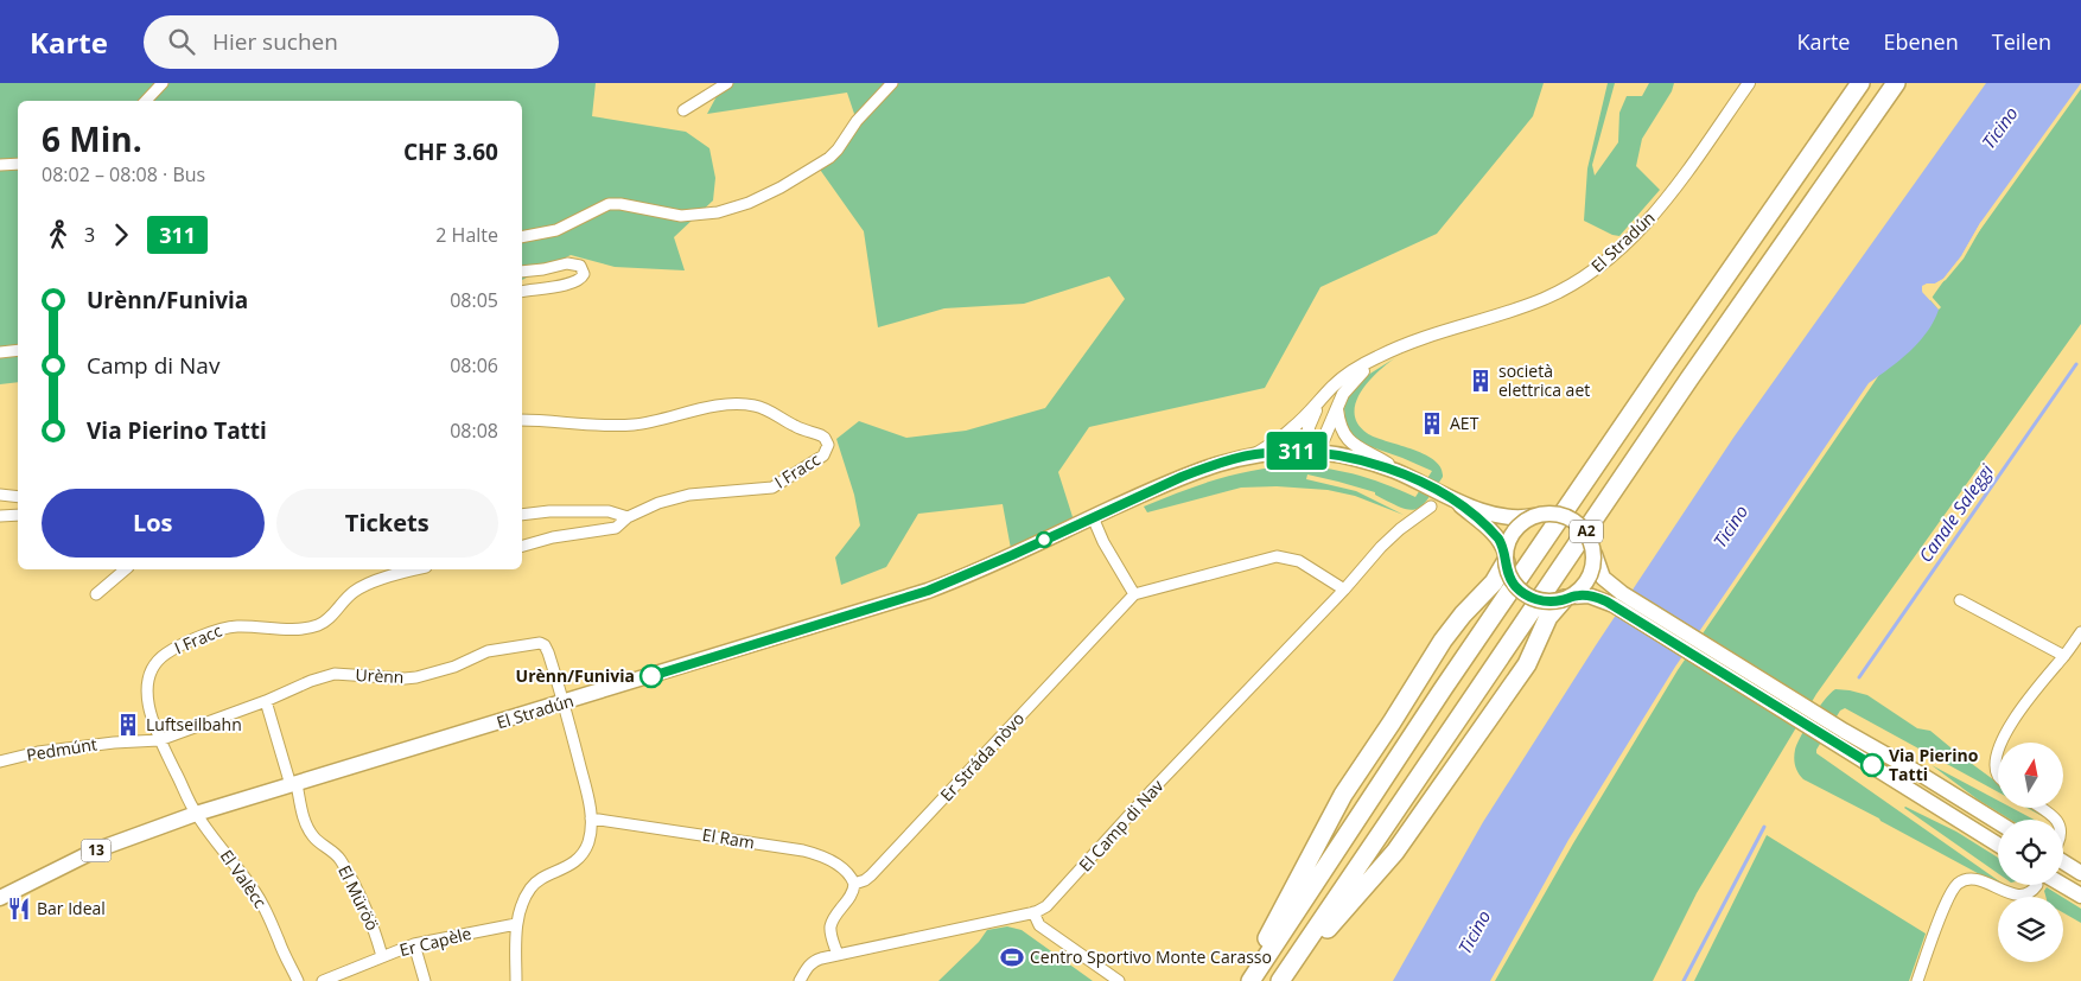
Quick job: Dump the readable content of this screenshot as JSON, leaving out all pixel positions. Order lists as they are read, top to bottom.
{
  "streets": {
    "highway": ["A2"],
    "main road": ["El Stradún", "13"],
    "street": [
      "I Fracc",
      "Urènn",
      "Pedmúnt",
      "Er Stráda nòvo",
      "El Camp di Nav",
      "El Ram",
      "El Valècc",
      "El Müröö",
      "Er Capèle"
    ]
  },
  "crossings": [
    ["El Stradún", "I Fracc"],
    ["El Stradún", "Urènn"],
    ["El Stradún", "13"],
    ["El Stradún", "El Valècc"],
    ["El Stradún", "El Müröö"],
    ["I Fracc", "Urènn"],
    ["I Fracc", "Pedmúnt"],
    ["I Fracc", "El Valècc"],
    ["Urènn", "Pedmúnt"],
    ["Urènn", "El Ram"],
    ["Urènn", "El Müröö"],
    ["Er Stráda nòvo", "El Camp di Nav"],
    ["Er Stráda nòvo", "El Ram"],
    ["El Müröö", "Er Capèle"]
  ],
  "water": ["Ticino", "Canale Saleggi"],
  "places": {
    "building": ["società elettrica aet", "AET", "Luftseilbahn"],
    "other": ["Urènn/Funivia", "Via Pierino Tatti"],
    "restaurant": ["Bar Ideal"],
    "sports": ["Centro Sportivo Monte Carasso"]
  },
  "lines": ["bus line 311"],
  "north": "top",
  "page": {
    "header": "Karte",
    "search": "Hier suchen",
    "nav": ["Karte", "Ebenen", "Teilen"],
    "on_map": "311",
    "heading": ["6 Min.", "08:02 – 08:08 · Bus", "CHF 3.60"],
    "legs": ["3", "311", "2 Halte"],
    "list": [
      {
        "name": "Urènn/Funivia",
        "value": "08:05"
      },
      {
        "name": "Camp di Nav",
        "value": "08:06"
      },
      {
        "name": "Via Pierino Tatti",
        "value": "08:08"
      }
    ],
    "buttons": ["Los", "Tickets"]
  }
}
